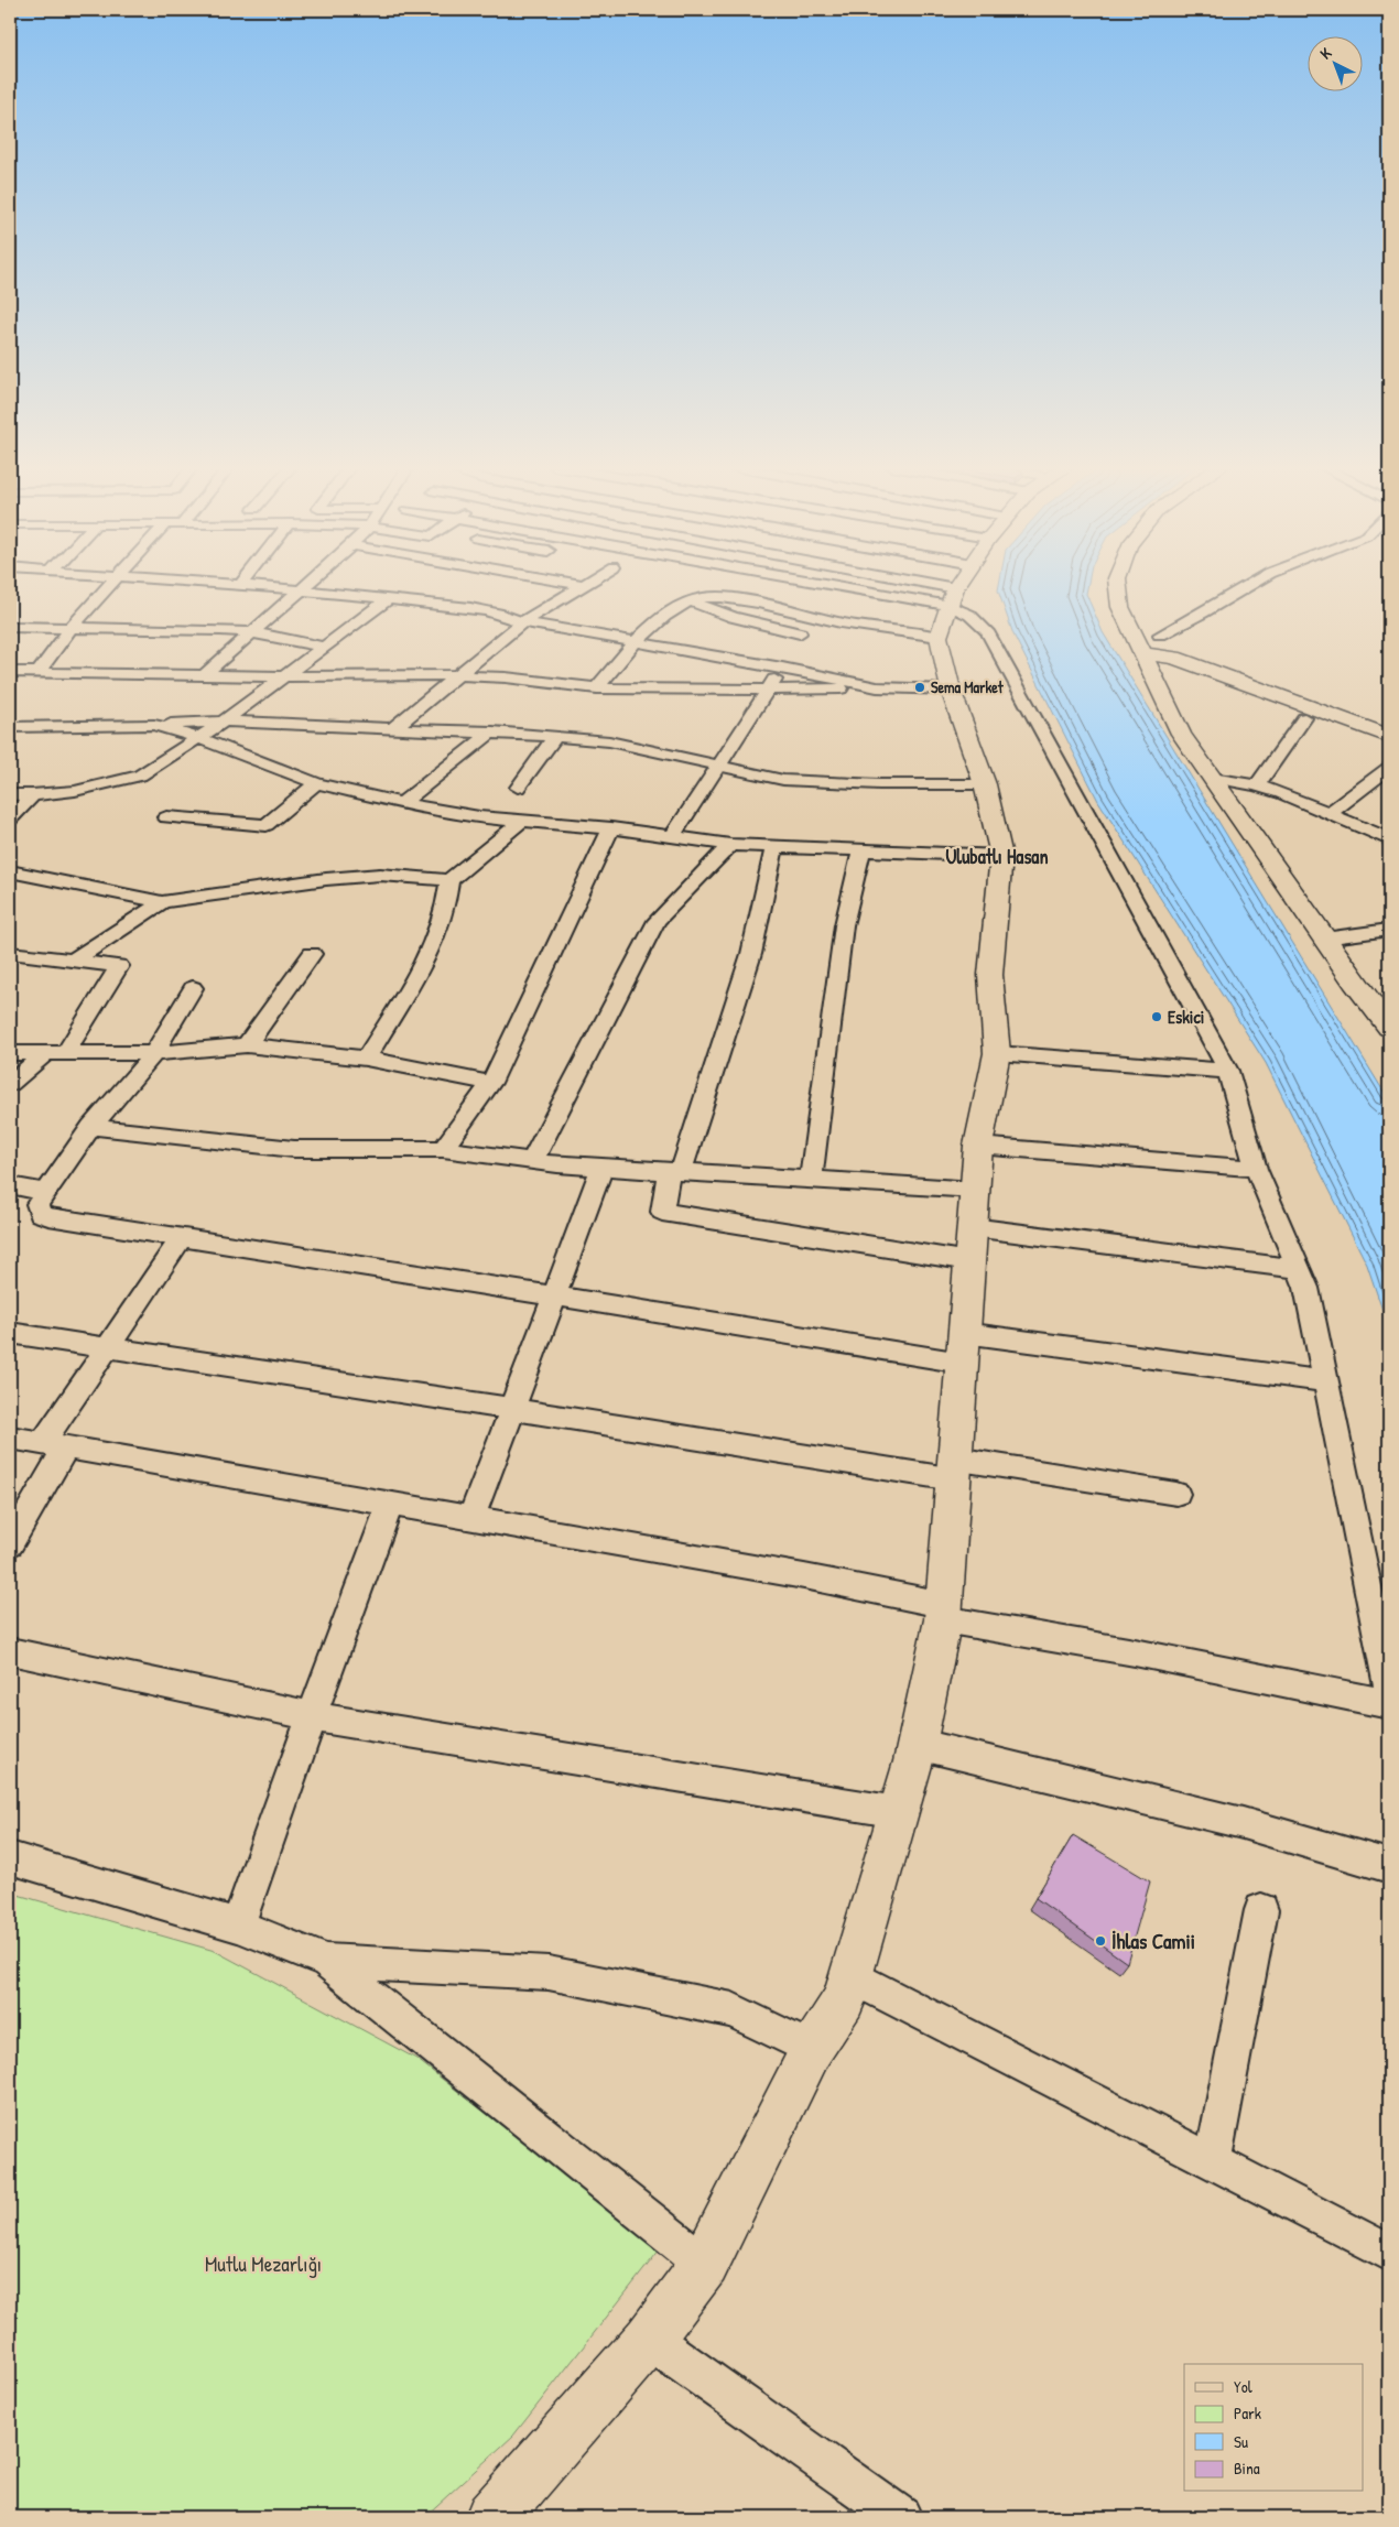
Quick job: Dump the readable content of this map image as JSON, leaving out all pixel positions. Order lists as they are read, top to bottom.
{
  "districts": ["Ulubatlı Hasan"],
  "parks": ["Mutlu Mezarlığı"],
  "places": ["Sema Market", "Eskici", "İhlas Camii"],
  "legend": [
    "Yol",
    "Park",
    "Su",
    "Bina"
  ],
  "north": "top left"
}
